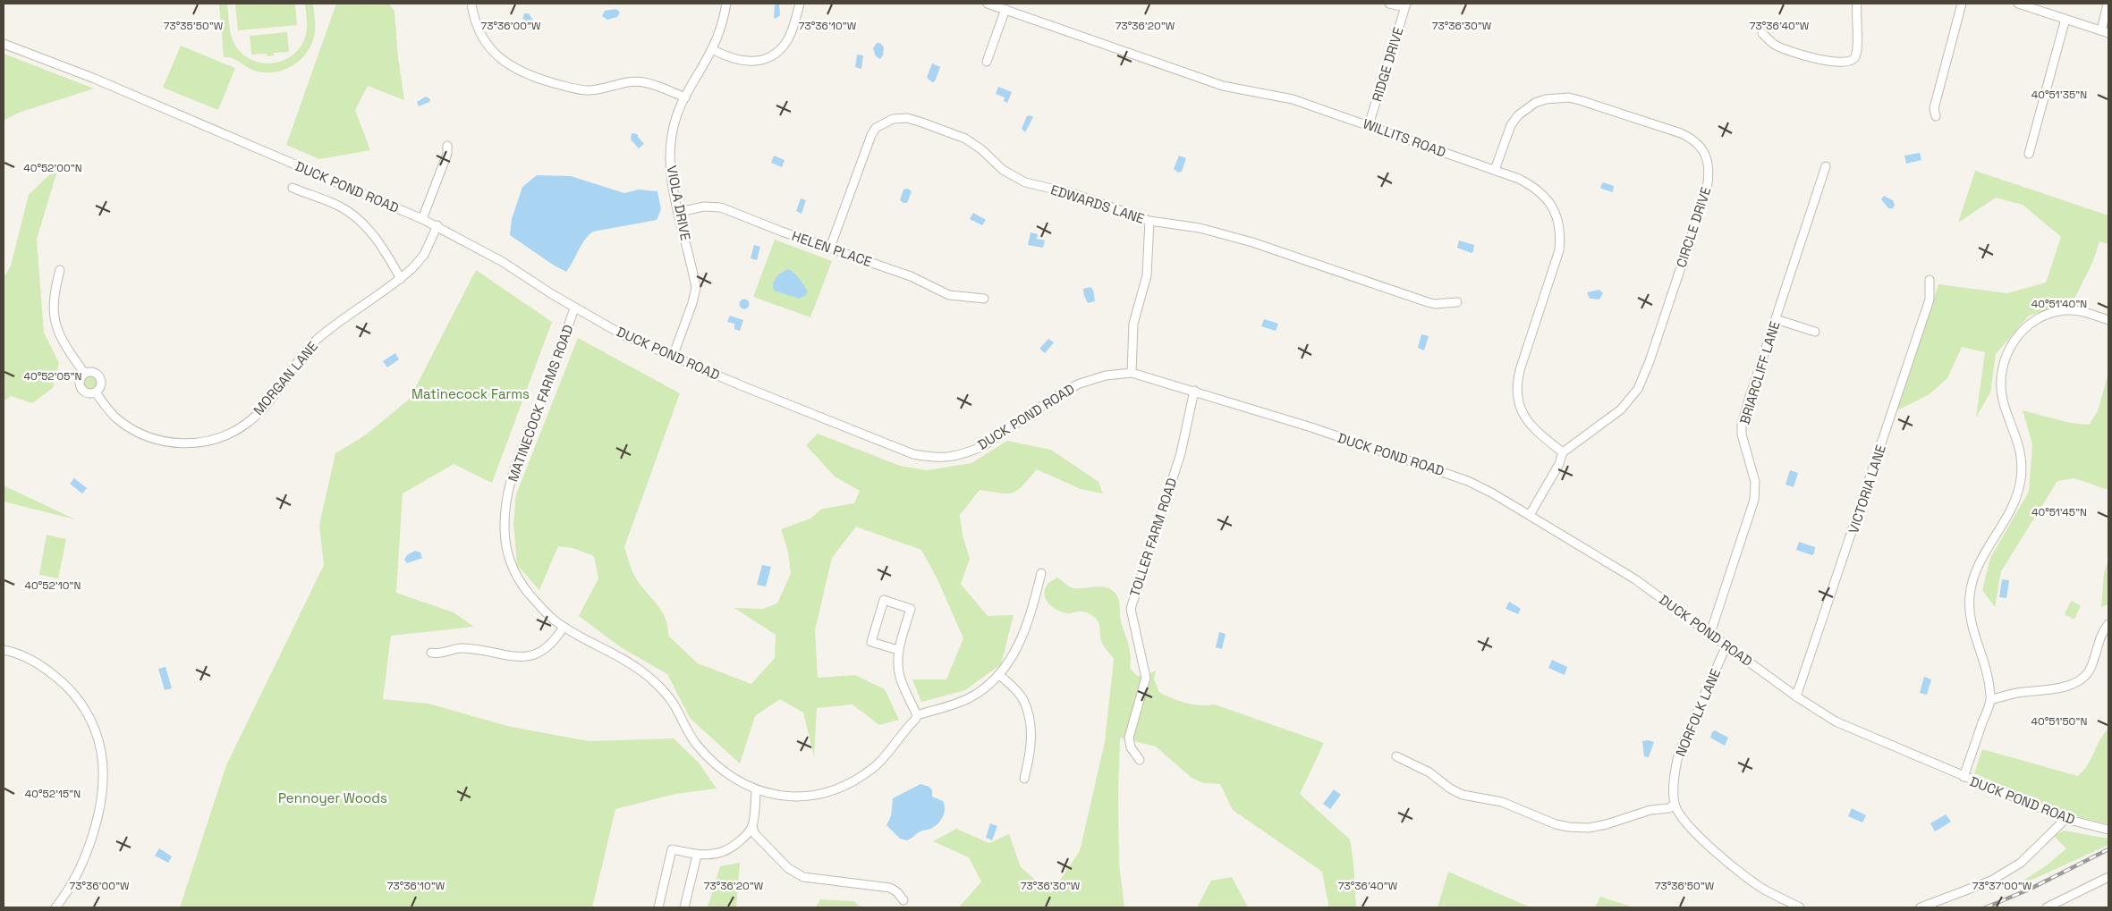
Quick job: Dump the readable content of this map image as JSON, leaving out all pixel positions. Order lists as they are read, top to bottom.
{
  "streets": {
    "street": [
      "RIDGE DRIVE",
      "WILLITS ROAD",
      "DUCK POND ROAD",
      "VIOLA DRIVE",
      "EDWARDS LANE",
      "CIRCLE DRIVE",
      "HELEN PLACE",
      "BRIARCLIFF LANE",
      "MORGAN LANE",
      "MATINECOCK FARMS ROAD",
      "VICTORIA LANE",
      "TOLLER FARM ROAD",
      "NORFOLK LANE"
    ]
  },
  "crossings": [
    ["RIDGE DRIVE", "WILLITS ROAD"],
    ["WILLITS ROAD", "CIRCLE DRIVE"],
    ["DUCK POND ROAD", "VIOLA DRIVE"],
    ["DUCK POND ROAD", "BRIARCLIFF LANE"],
    ["DUCK POND ROAD", "MORGAN LANE"],
    ["DUCK POND ROAD", "MATINECOCK FARMS ROAD"],
    ["DUCK POND ROAD", "VICTORIA LANE"],
    ["DUCK POND ROAD", "TOLLER FARM ROAD"],
    ["DUCK POND ROAD", "NORFOLK LANE"],
    ["VIOLA DRIVE", "HELEN PLACE"],
    ["EDWARDS LANE", "HELEN PLACE"]
  ],
  "parks": ["Matinecock Farms", "Pennoyer Woods"],
  "coordinates": [
    "73°35'50\"W",
    "73°36'00\"W",
    "73°36'10\"W",
    "73°36'20\"W",
    "73°36'30\"W",
    "73°36'40\"W",
    "40°51'35\"N",
    "40°52'00\"N",
    "40°51'40\"N",
    "40°52'05\"N",
    "40°51'45\"N",
    "40°52'10\"N",
    "40°51'50\"N",
    "40°52'15\"N",
    "73°36'50\"W",
    "73°37'00\"W"
  ]
}
